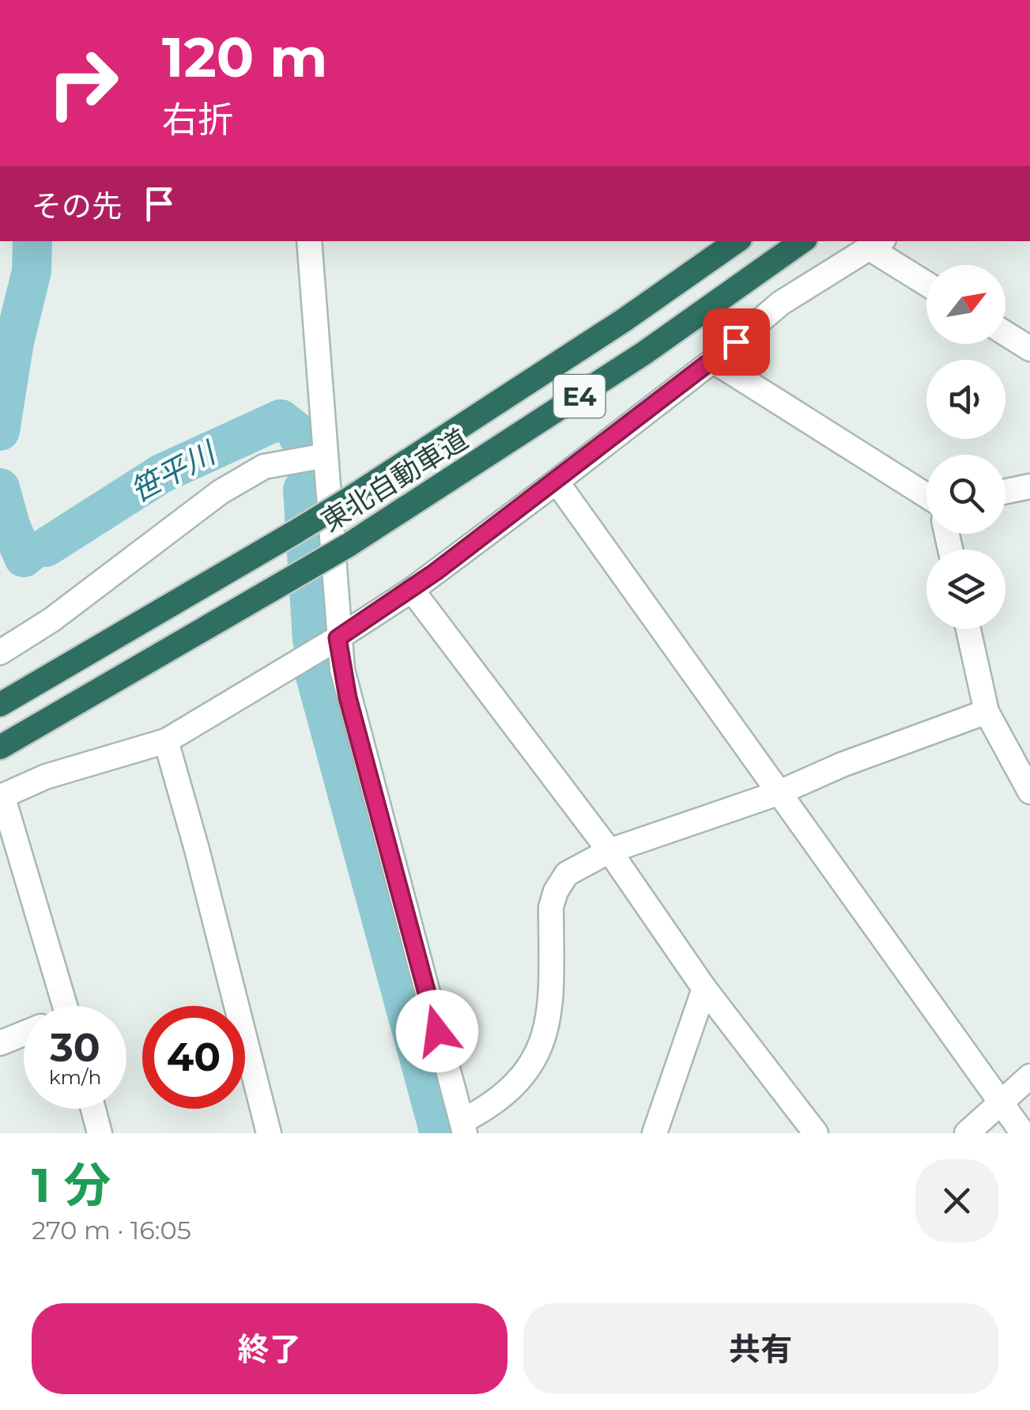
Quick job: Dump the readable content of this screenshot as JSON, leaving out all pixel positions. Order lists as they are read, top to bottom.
{
  "streets": {
    "highway": ["E4", "東北自動車道"]
  },
  "water": ["笹平川"],
  "north": "top right",
  "page": {
    "turn": ["120 m", "右折"],
    "then": "その先",
    "speed": "30 km/h",
    "limit": "40",
    "heading": ["1 分", "270 m · 16:05"],
    "buttons": ["終了", "共有"]
  }
}
